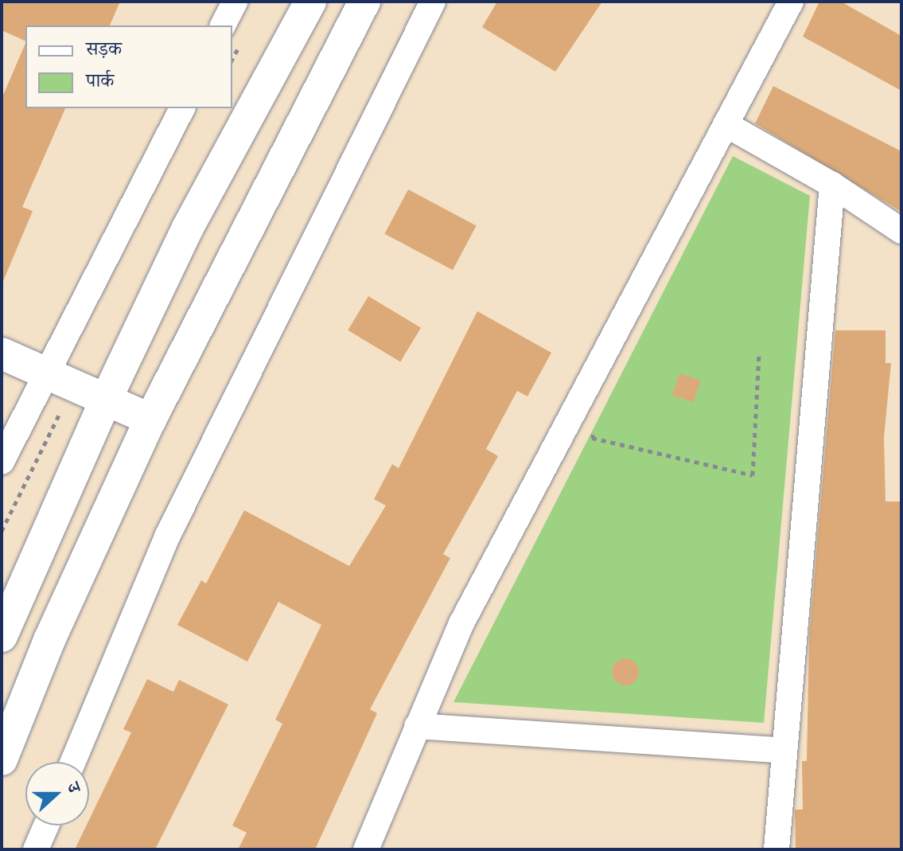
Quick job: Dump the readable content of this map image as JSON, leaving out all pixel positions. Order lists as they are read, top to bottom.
{
  "legend": ["सड़क", "पार्क"],
  "north": "right"
}
